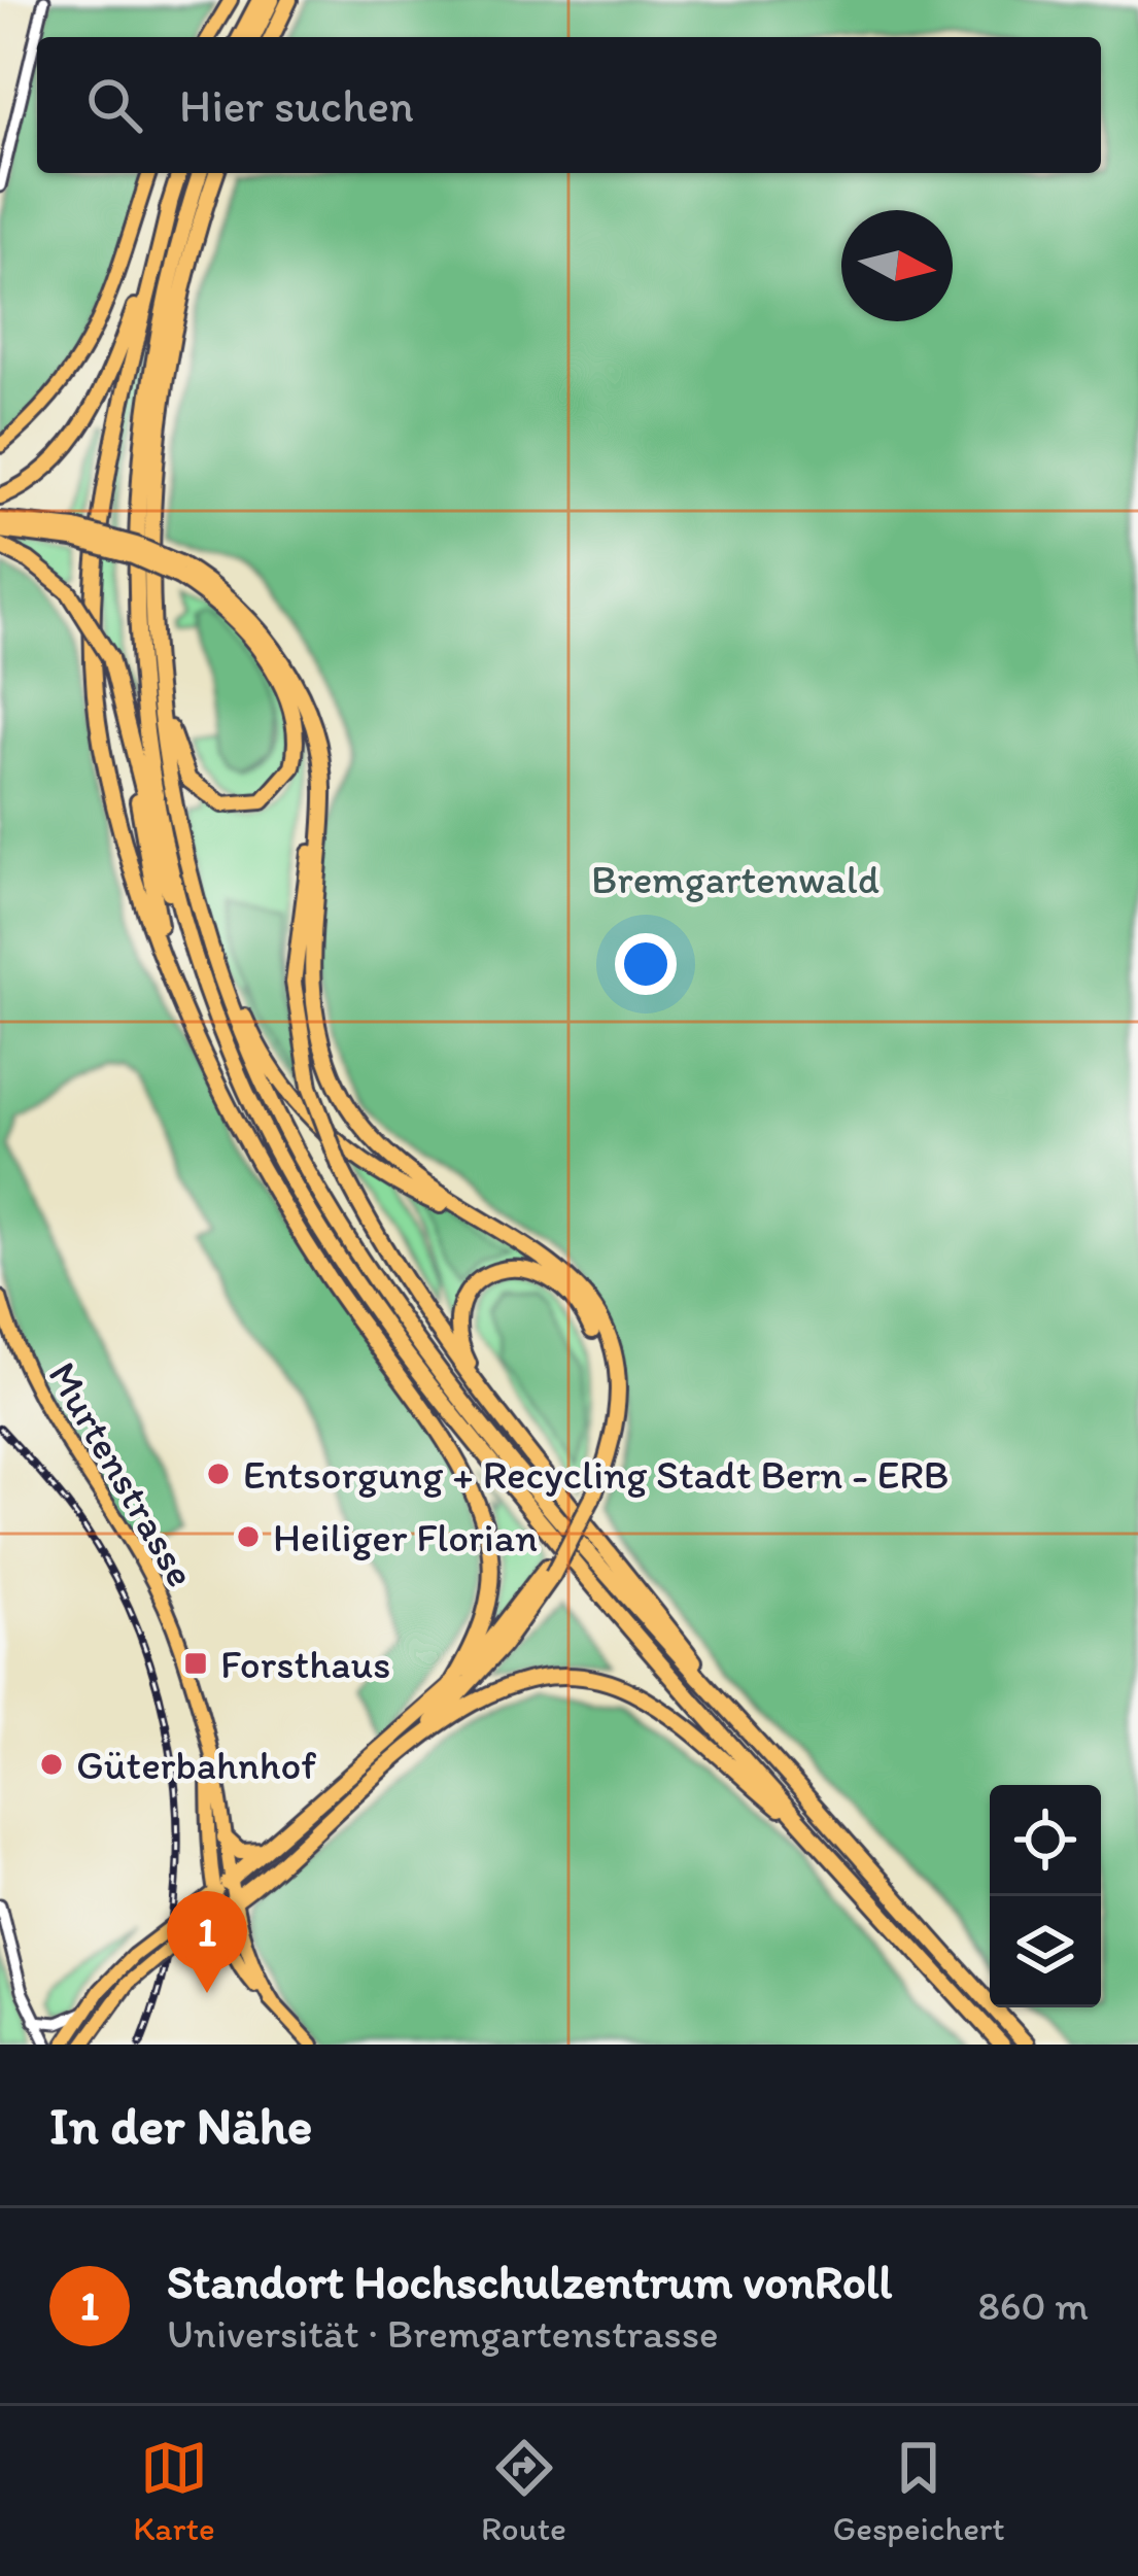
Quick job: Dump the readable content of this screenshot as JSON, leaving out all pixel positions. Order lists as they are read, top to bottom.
{
  "streets": {
    "main road": ["Murtenstrasse"]
  },
  "parks": ["Bremgartenwald"],
  "places": {
    "other": ["Entsorgung + Recycling Stadt Bern - ERB", "Heiliger Florian", "Güterbahnhof"],
    "transit": ["Forsthaus"]
  },
  "north": "right",
  "page": {
    "search": "Hier suchen",
    "pins": "1",
    "heading": "In der Nähe",
    "list": [
      {
        "mark": "1",
        "name": "Standort Hochschulzentrum vonRoll",
        "note": "Universität · Bremgartenstrasse",
        "value": "860 m"
      }
    ],
    "nav": ["Karte", "Route", "Gespeichert"]
  }
}
